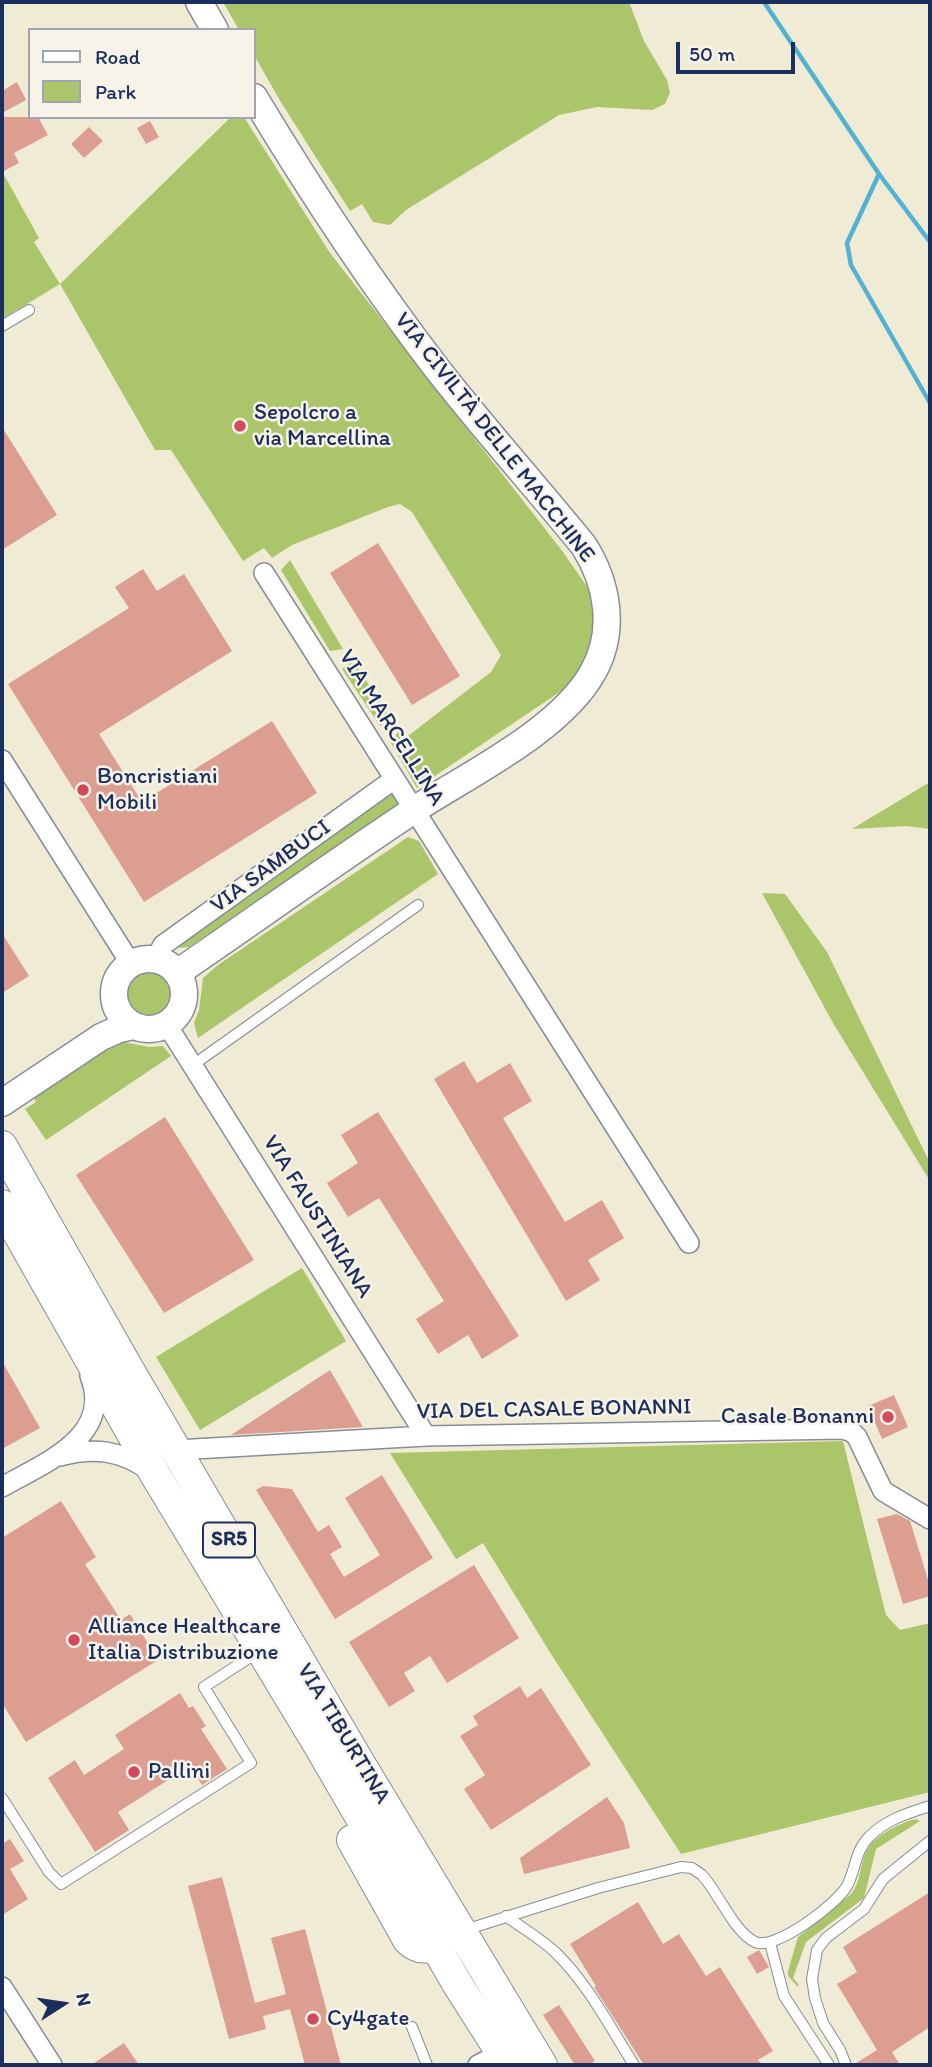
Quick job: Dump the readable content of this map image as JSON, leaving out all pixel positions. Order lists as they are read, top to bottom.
{
  "streets": {
    "main road": ["SR5", "VIA TIBURTINA"],
    "street": [
      "VIA CIVILTÀ DELLE MACCHINE",
      "VIA MARCELLINA",
      "VIA SAMBUCI",
      "VIA FAUSTINIANA",
      "VIA DEL CASALE BONANNI"
    ]
  },
  "crossings": [
    ["VIA CIVILTÀ DELLE MACCHINE", "VIA MARCELLINA"],
    ["VIA CIVILTÀ DELLE MACCHINE", "VIA SAMBUCI"],
    ["VIA MARCELLINA", "VIA SAMBUCI"],
    ["VIA SAMBUCI", "VIA FAUSTINIANA"],
    ["VIA FAUSTINIANA", "VIA DEL CASALE BONANNI"],
    ["VIA DEL CASALE BONANNI", "VIA TIBURTINA"]
  ],
  "places": [
    "Sepolcro a via Marcellina",
    "Boncristiani Mobili",
    "Casale Bonanni",
    "Alliance Healthcare Italia Distribuzione",
    "Pallini",
    "Cy4gate"
  ],
  "legend": ["Road", "Park"],
  "scale_bar": "50 m",
  "north": "right"
}
